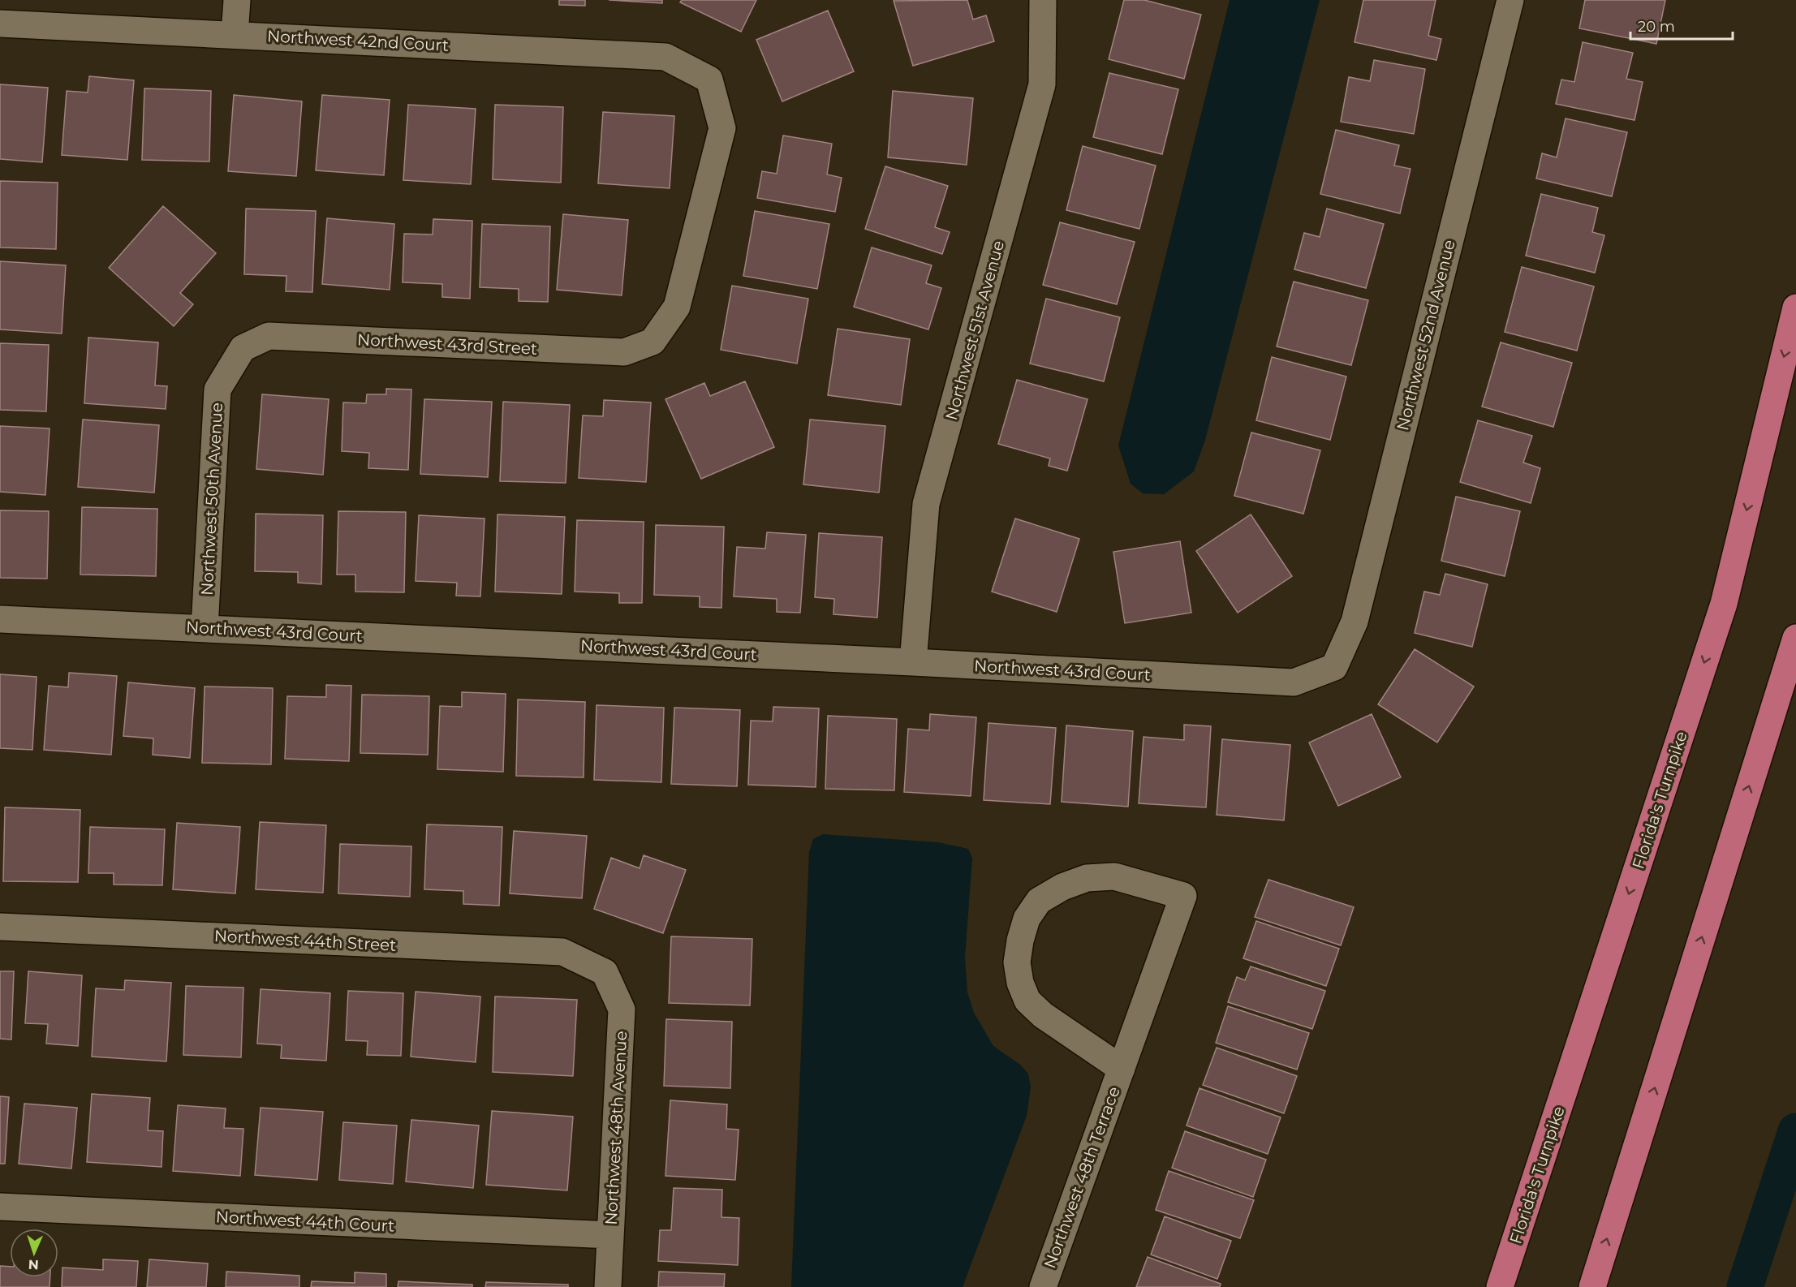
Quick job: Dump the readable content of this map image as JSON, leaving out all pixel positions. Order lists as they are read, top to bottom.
{
  "streets": {
    "highway": ["Florida's Turnpike"],
    "street": [
      "Northwest 42nd Court",
      "Northwest 51st Avenue",
      "Northwest 52nd Avenue",
      "Northwest 43rd Street",
      "Northwest 50th Avenue",
      "Northwest 43rd Court",
      "Northwest 44th Street",
      "Northwest 48th Avenue",
      "Northwest 48th Terrace",
      "Northwest 44th Court"
    ]
  },
  "crossings": [
    ["Northwest 42nd Court", "Northwest 43rd Street"],
    ["Northwest 51st Avenue", "Northwest 43rd Court"],
    ["Northwest 52nd Avenue", "Northwest 43rd Court"],
    ["Northwest 43rd Street", "Northwest 50th Avenue"],
    ["Northwest 50th Avenue", "Northwest 43rd Court"],
    ["Northwest 44th Street", "Northwest 48th Avenue"],
    ["Northwest 48th Avenue", "Northwest 44th Court"]
  ],
  "scale_bar": "20 m",
  "north": "bottom"
}
